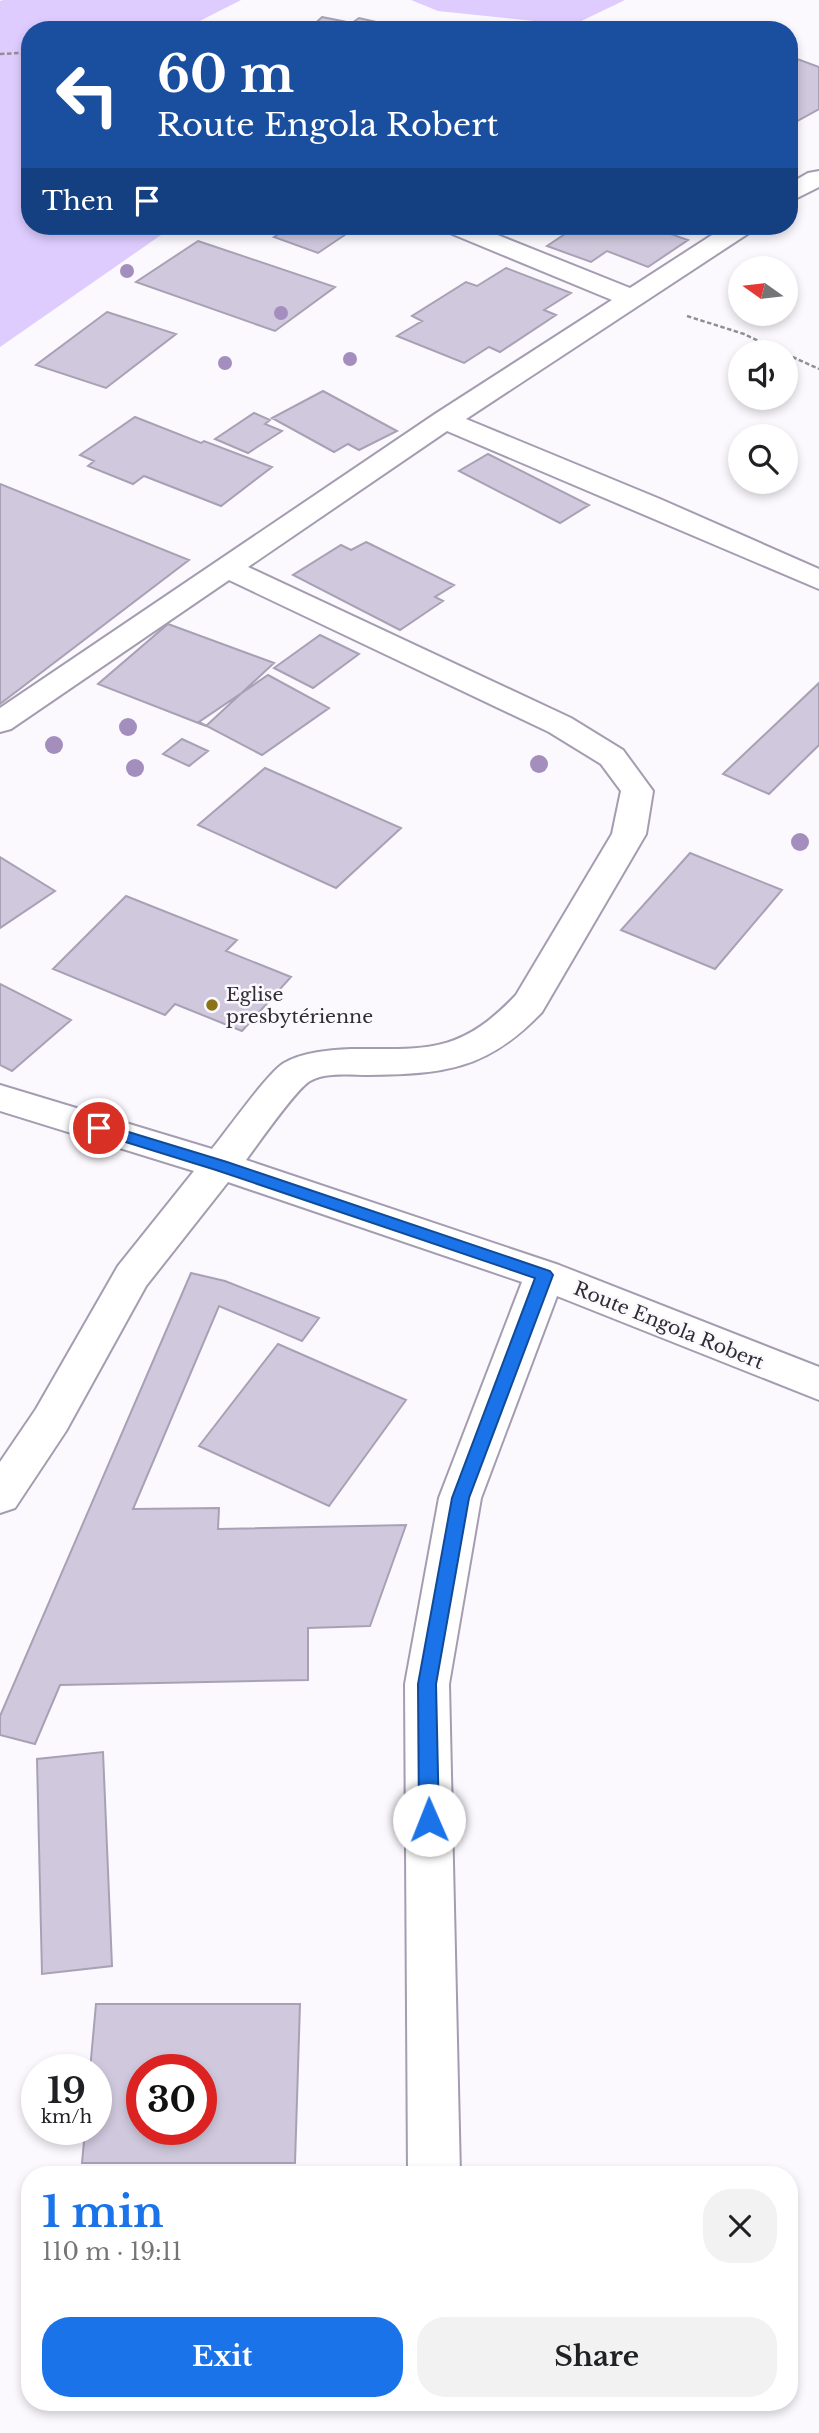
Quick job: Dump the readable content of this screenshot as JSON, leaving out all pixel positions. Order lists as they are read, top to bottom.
{
  "streets": {
    "street": ["Route Engola Robert"]
  },
  "places": ["Eglise presbytérienne"],
  "north": "left",
  "page": {
    "turn": ["60 m", "Route Engola Robert"],
    "then": "Then",
    "speed": "19 km/h",
    "limit": "30",
    "heading": ["1 min", "110 m · 19:11"],
    "buttons": ["Exit", "Share"]
  }
}
